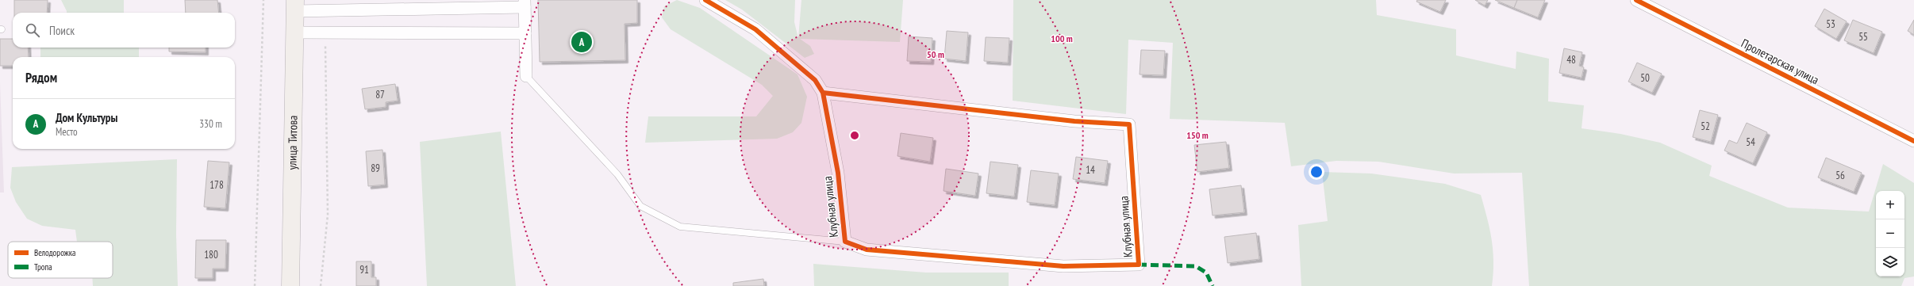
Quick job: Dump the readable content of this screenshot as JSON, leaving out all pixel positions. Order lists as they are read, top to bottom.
{
  "streets": {
    "main road": ["улица Титова"],
    "street": ["Пролетарская улица", "Клубная улица"]
  },
  "house_numbers": [
    "53",
    "55",
    "48",
    "50",
    "87",
    "52",
    "54",
    "89",
    "14",
    "56",
    "178",
    "180",
    "91"
  ],
  "legend": ["Велодорожка", "Тропа"],
  "page": {
    "search": "Поиск",
    "pins": "A",
    "heading": "Рядом",
    "list": [
      {
        "mark": "A",
        "name": "Дом Культуры",
        "note": "Место",
        "value": "330 m"
      }
    ],
    "map_buttons": ["+", "−"]
  },
  "rings": ["100 m", "50 m", "150 m"]
}
